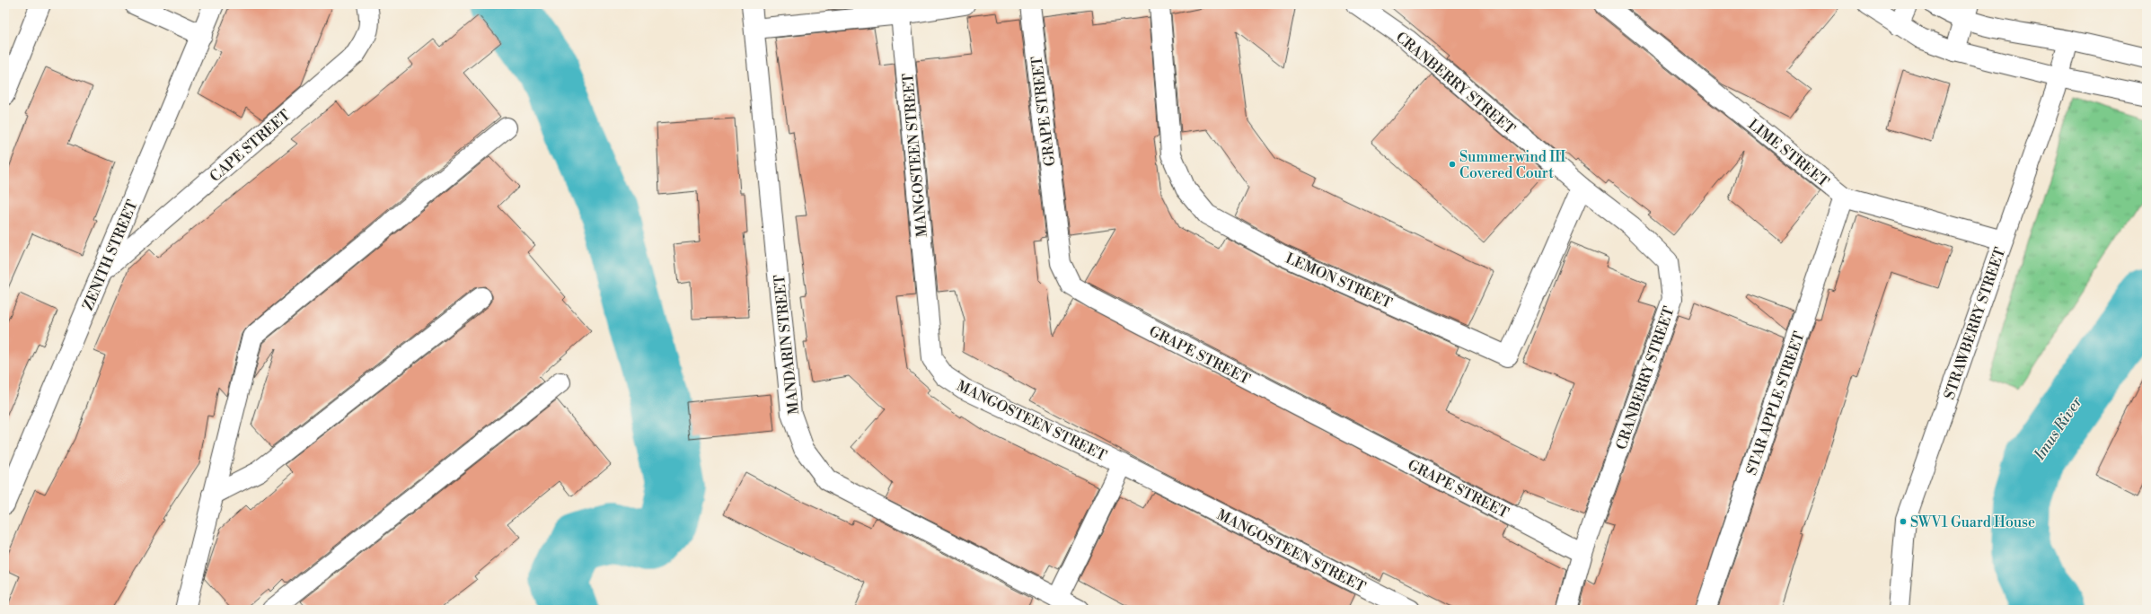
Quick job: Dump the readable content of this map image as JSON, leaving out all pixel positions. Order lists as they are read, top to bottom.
{
  "streets": {
    "street": [
      "CRANBERRY STREET",
      "GRAPE STREET",
      "CAPE STREET",
      "LIME STREET",
      "MANGOSTEEN STREET",
      "ZENITH STREET",
      "LEMON STREET",
      "STRAWBERRY STREET",
      "MANDARIN STREET",
      "STAR APPLE STREET"
    ]
  },
  "crossings": [
    ["CRANBERRY STREET", "GRAPE STREET"],
    ["CRANBERRY STREET", "LEMON STREET"],
    ["CAPE STREET", "ZENITH STREET"],
    ["LIME STREET", "STRAWBERRY STREET"],
    ["LIME STREET", "STAR APPLE STREET"]
  ],
  "water": ["Imus River"],
  "places": ["Summerwind III Covered Court", "SWV1 Guard House"]
}
